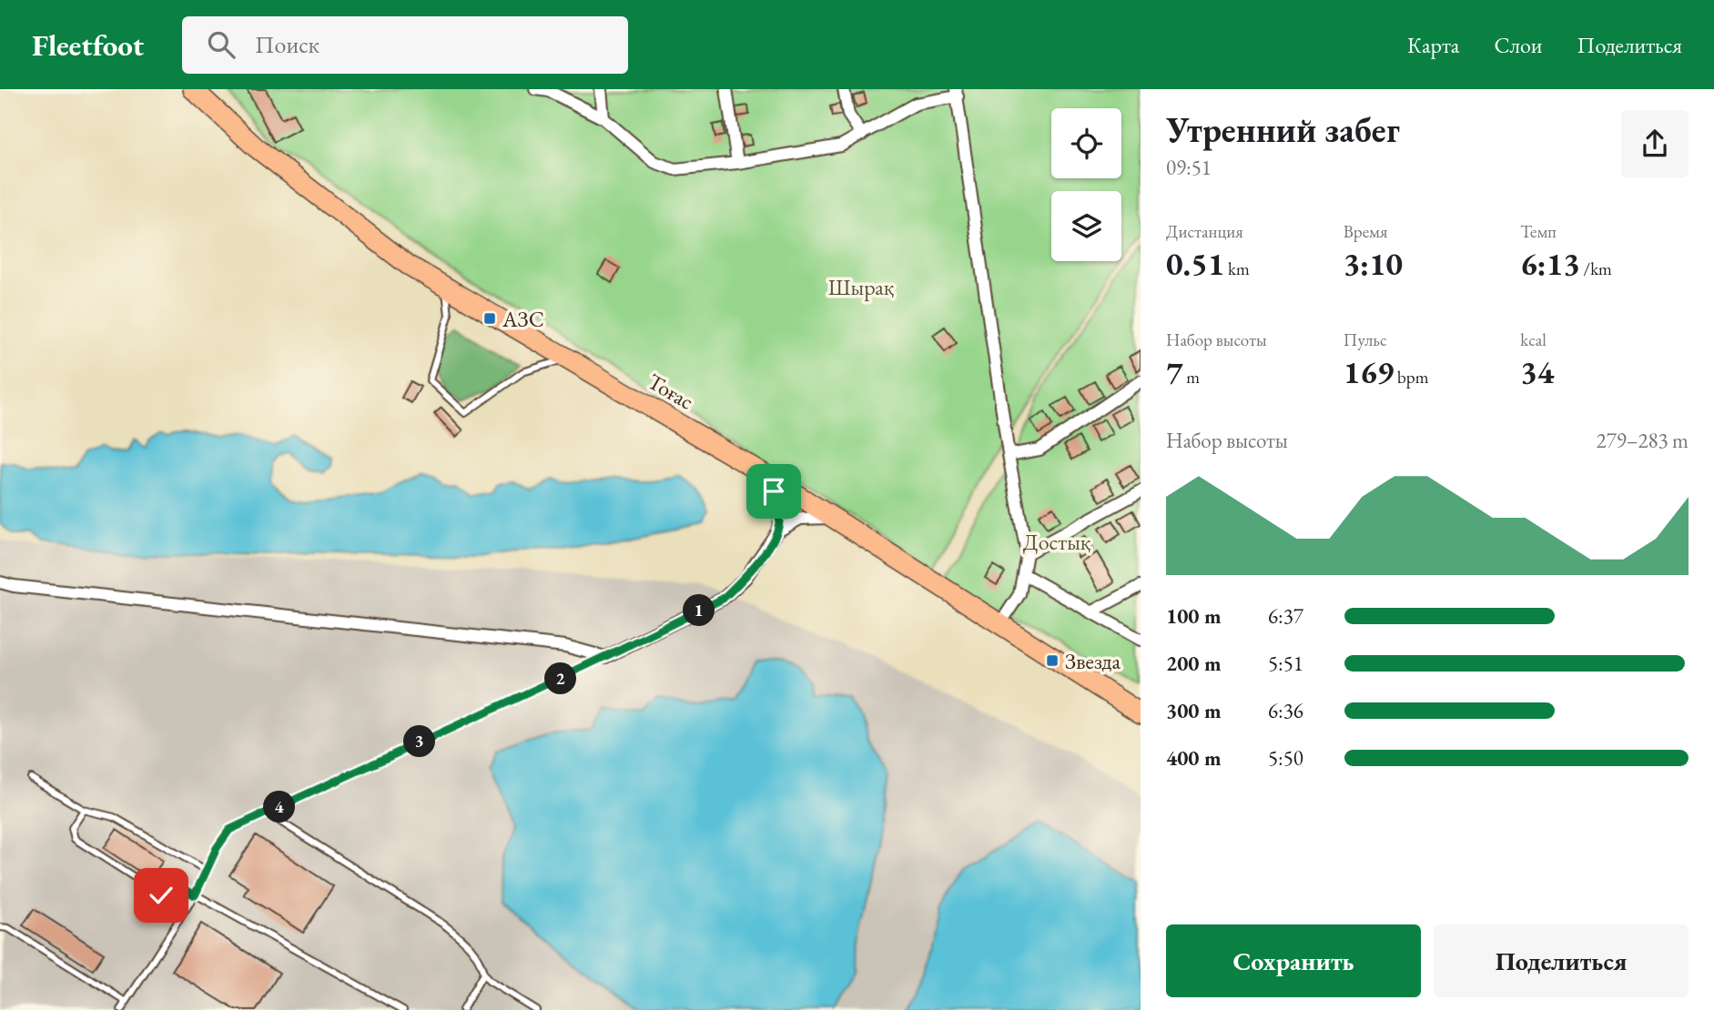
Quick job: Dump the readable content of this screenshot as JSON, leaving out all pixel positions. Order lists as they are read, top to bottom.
{
  "streets": {
    "highway": ["Тоғас"]
  },
  "parks": ["Шырақ", "Достық"],
  "places": {
    "transit": ["АЗС", "Звезда"]
  },
  "page": {
    "header": "Fleetfoot",
    "search": "Поиск",
    "nav": ["Карта", "Слои", "Поделиться"],
    "heading": ["Утренний забег", "09:51"],
    "stats": [
      ["Дистанция", "0.51 km"],
      ["Время", "3:10"],
      ["Темп", "6:13 /km"],
      ["Набор высоты", "7 m"],
      ["Пульс", "169 bpm"],
      ["kcal", "34"]
    ],
    "chart": ["Набор высоты", "279–283 m"],
    "list": [
      {
        "name": "100 m",
        "note": "6:37"
      },
      {
        "name": "200 m",
        "note": "5:51"
      },
      {
        "name": "300 m",
        "note": "6:36"
      },
      {
        "name": "400 m",
        "note": "5:50"
      }
    ],
    "pins": [
      "1",
      "2",
      "3",
      "4"
    ],
    "buttons": ["Сохранить", "Поделиться"]
  }
}
